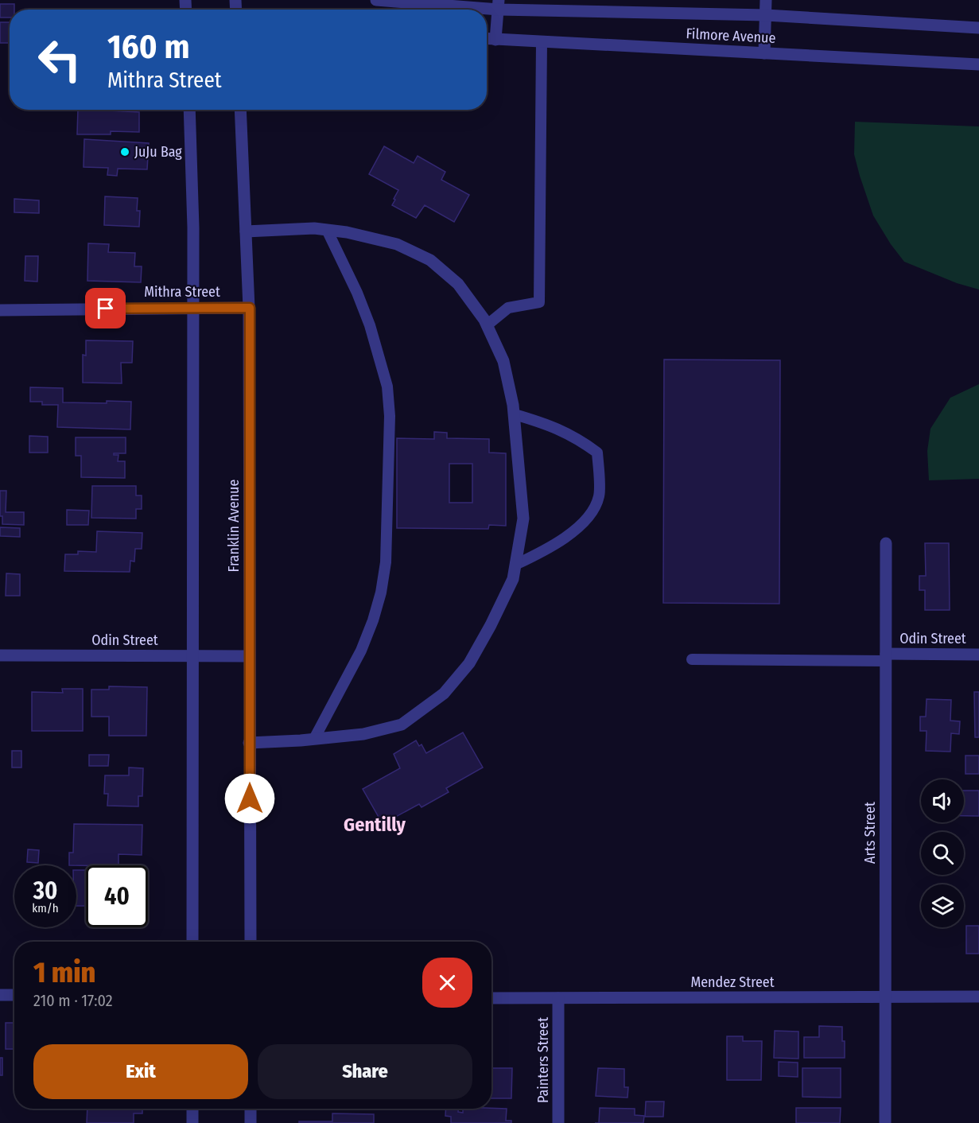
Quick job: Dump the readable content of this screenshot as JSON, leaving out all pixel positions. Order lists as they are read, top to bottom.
{
  "streets": {
    "street": [
      "Filmore Avenue",
      "Mithra Street",
      "Franklin Avenue",
      "Odin Street",
      "Arts Street",
      "Mendez Street",
      "Painters Street"
    ]
  },
  "crossings": [
    ["Mithra Street", "Franklin Avenue"],
    ["Franklin Avenue", "Odin Street"],
    ["Odin Street", "Arts Street"],
    ["Arts Street", "Mendez Street"],
    ["Mendez Street", "Painters Street"]
  ],
  "districts": ["Gentilly"],
  "places": ["JuJu Bag"],
  "page": {
    "turn": ["160 m", "Mithra Street"],
    "speed": "30 km/h",
    "limit": "40",
    "heading": ["1 min", "210 m · 17:02"],
    "buttons": ["Exit", "Share"]
  }
}
